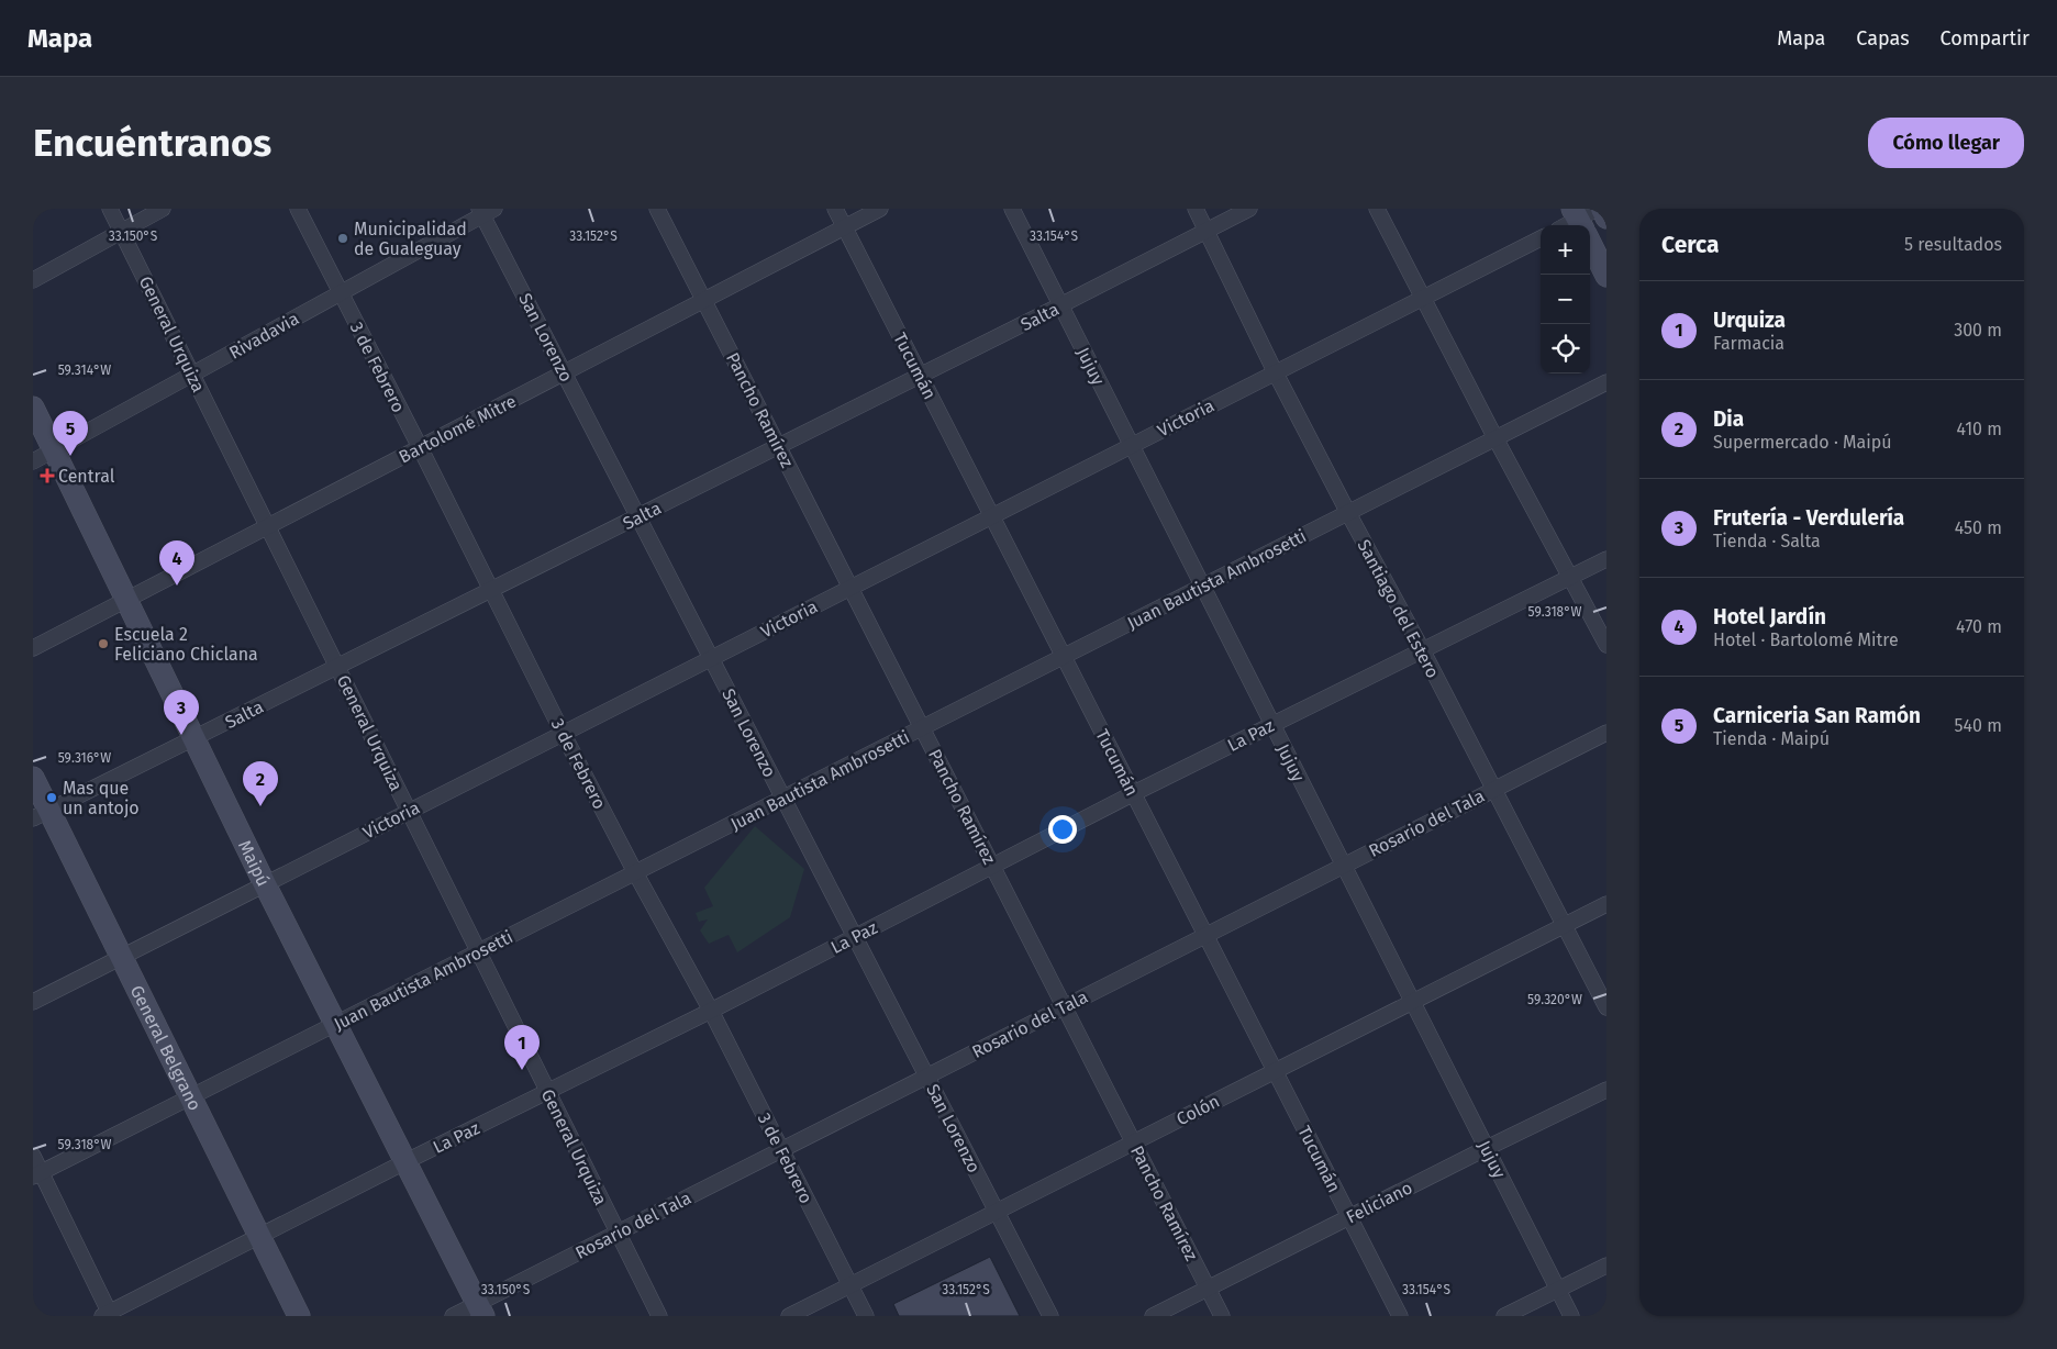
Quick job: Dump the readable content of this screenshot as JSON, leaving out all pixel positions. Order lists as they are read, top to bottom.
{
  "streets": {
    "street": [
      "Salta",
      "General Urquiza",
      "Rivadavia",
      "San Lorenzo",
      "Tucumán",
      "Jujuy",
      "3 de Febrero",
      "Pancho Ramírez",
      "Victoria",
      "Bartolomé Mitre",
      "Juan Bautista Ambrosetti",
      "Santiago del Estero",
      "La Paz",
      "Rosario del Tala",
      "Maipú",
      "General Belgrano",
      "Colón",
      "Feliciano"
    ]
  },
  "crossings": [
    ["Salta", "General Urquiza"],
    ["Salta", "San Lorenzo"],
    ["Salta", "Tucumán"],
    ["Salta", "Jujuy"],
    ["Salta", "3 de Febrero"],
    ["Salta", "Pancho Ramírez"],
    ["Salta", "Santiago del Estero"],
    ["Salta", "Maipú"],
    ["Salta", "General Belgrano"],
    ["General Urquiza", "Rivadavia"],
    ["General Urquiza", "Victoria"],
    ["General Urquiza", "Bartolomé Mitre"],
    ["General Urquiza", "Juan Bautista Ambrosetti"],
    ["General Urquiza", "La Paz"],
    ["General Urquiza", "Rosario del Tala"],
    ["Rivadavia", "San Lorenzo"],
    ["Rivadavia", "3 de Febrero"],
    ["Rivadavia", "Maipú"],
    ["San Lorenzo", "Victoria"],
    ["San Lorenzo", "Bartolomé Mitre"],
    ["San Lorenzo", "Juan Bautista Ambrosetti"],
    ["San Lorenzo", "La Paz"],
    ["San Lorenzo", "Rosario del Tala"],
    ["San Lorenzo", "Colón"],
    ["Tucumán", "Victoria"],
    ["Tucumán", "Bartolomé Mitre"],
    ["Tucumán", "Juan Bautista Ambrosetti"],
    ["Tucumán", "La Paz"],
    ["Tucumán", "Rosario del Tala"],
    ["Tucumán", "Colón"],
    ["Tucumán", "Feliciano"],
    ["Jujuy", "Victoria"],
    ["Jujuy", "Juan Bautista Ambrosetti"],
    ["Jujuy", "La Paz"],
    ["Jujuy", "Rosario del Tala"],
    ["Jujuy", "Colón"],
    ["Jujuy", "Feliciano"],
    ["3 de Febrero", "Victoria"],
    ["3 de Febrero", "Bartolomé Mitre"],
    ["3 de Febrero", "Juan Bautista Ambrosetti"],
    ["3 de Febrero", "La Paz"],
    ["3 de Febrero", "Rosario del Tala"],
    ["3 de Febrero", "Colón"],
    ["Pancho Ramírez", "Victoria"],
    ["Pancho Ramírez", "Bartolomé Mitre"],
    ["Pancho Ramírez", "Juan Bautista Ambrosetti"],
    ["Pancho Ramírez", "La Paz"],
    ["Pancho Ramírez", "Rosario del Tala"],
    ["Pancho Ramírez", "Colón"],
    ["Pancho Ramírez", "Feliciano"],
    ["Victoria", "Santiago del Estero"],
    ["Victoria", "Maipú"],
    ["Victoria", "General Belgrano"],
    ["Bartolomé Mitre", "Maipú"],
    ["Juan Bautista Ambrosetti", "Santiago del Estero"],
    ["Juan Bautista Ambrosetti", "Maipú"],
    ["Juan Bautista Ambrosetti", "General Belgrano"],
    ["Santiago del Estero", "La Paz"],
    ["Santiago del Estero", "Rosario del Tala"],
    ["Santiago del Estero", "Colón"],
    ["La Paz", "Maipú"],
    ["La Paz", "General Belgrano"],
    ["Rosario del Tala", "Maipú"]
  ],
  "places": {
    "other": ["Municipalidad de Gualeguay", "Escuela 2 Feliciano Chiclana", "Mas que un antojo"],
    "health": ["Central"]
  },
  "page": {
    "header": "Mapa",
    "nav": ["Mapa", "Capas", "Compartir"],
    "buttons": "Cómo llegar",
    "title": "Encuéntranos",
    "heading": ["Cerca", "5 resultados"],
    "map_buttons": ["+", "−"],
    "list": [
      {
        "mark": "1",
        "name": "Urquiza",
        "note": "Farmacia",
        "value": "300 m"
      },
      {
        "mark": "2",
        "name": "Dia",
        "note": "Supermercado · Maipú",
        "value": "410 m"
      },
      {
        "mark": "3",
        "name": "Frutería - Verdulería",
        "note": "Tienda · Salta",
        "value": "450 m"
      },
      {
        "mark": "4",
        "name": "Hotel Jardín",
        "note": "Hotel · Bartolomé Mitre",
        "value": "470 m"
      },
      {
        "mark": "5",
        "name": "Carniceria San Ramón",
        "note": "Tienda · Maipú",
        "value": "540 m"
      }
    ],
    "pins": [
      "5",
      "4",
      "3",
      "2",
      "1"
    ]
  },
  "coordinates": [
    "33.150°S",
    "33.152°S",
    "33.154°S",
    "59.314°W",
    "59.318°W",
    "59.316°W",
    "59.320°W"
  ]
}
